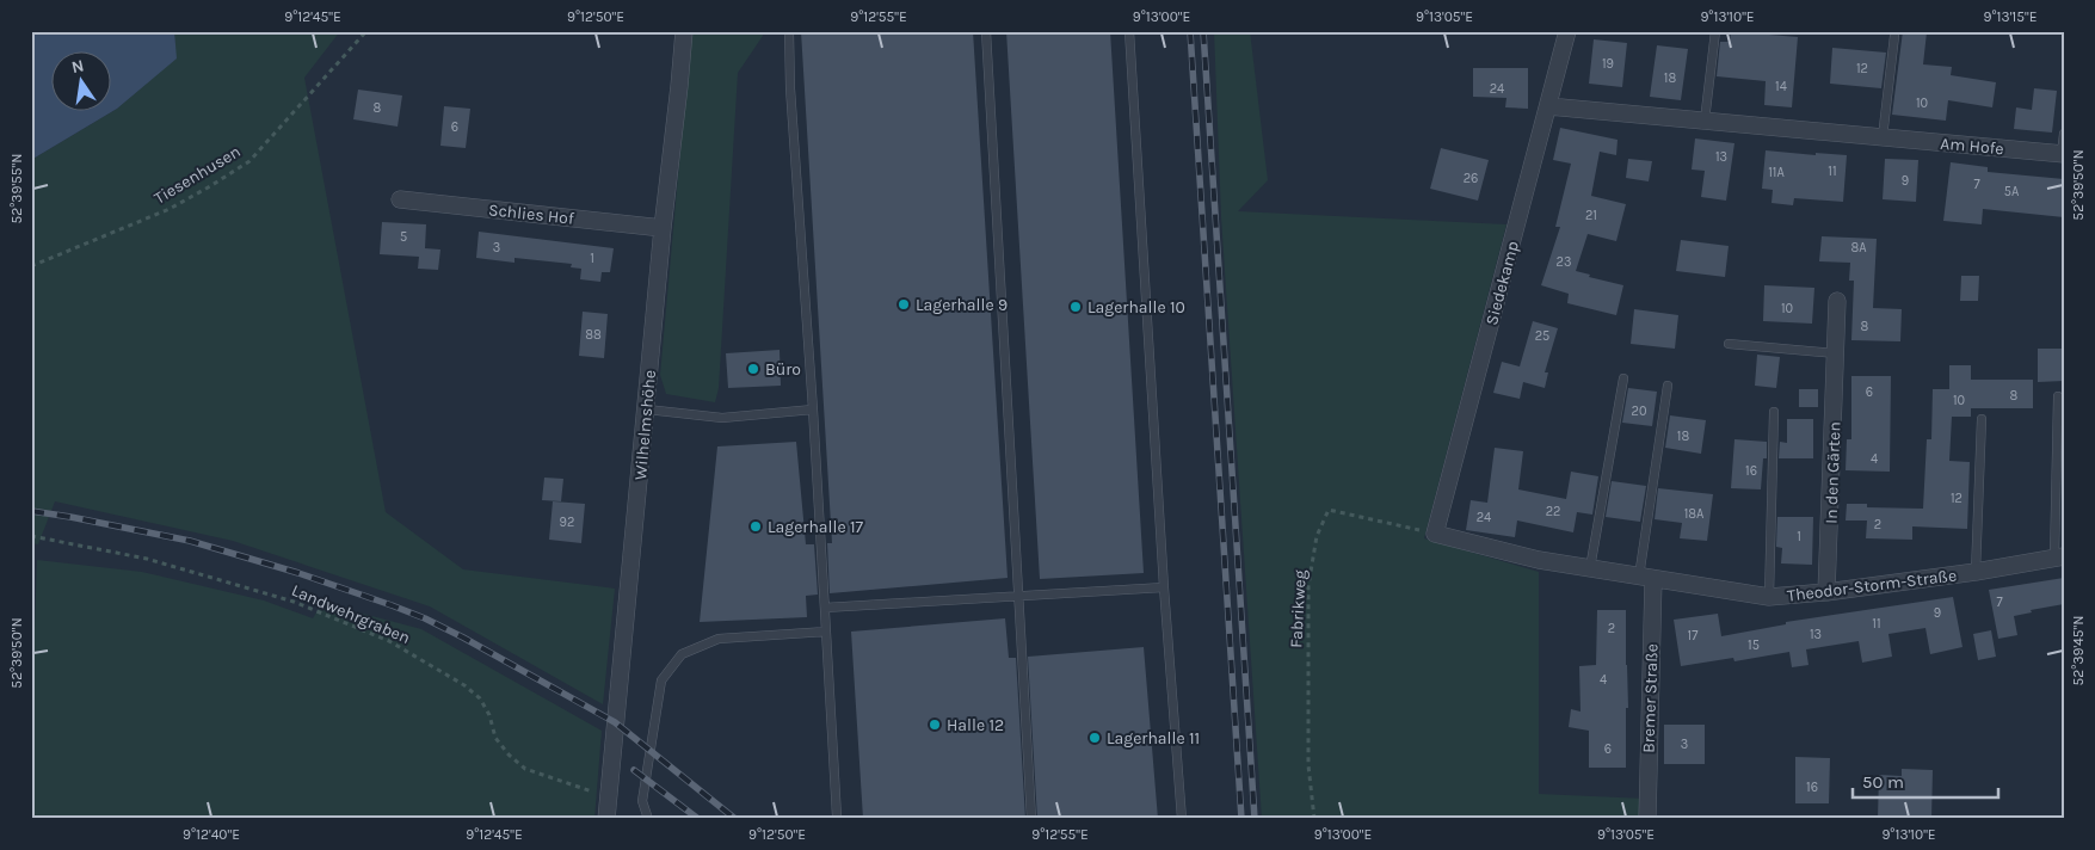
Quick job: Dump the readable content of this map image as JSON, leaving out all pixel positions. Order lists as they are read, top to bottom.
{
  "streets": {
    "street": [
      "Am Hofe",
      "Schlies Hof",
      "Siedekamp",
      "Wilhelmshöhe",
      "In den Gärten",
      "Theodor-Storm-Straße",
      "Bremer Straße"
    ],
    "path": ["Tiesenhusen", "Fabrikweg", "Landwehrgraben"]
  },
  "crossings": [
    ["Am Hofe", "Siedekamp"],
    ["Schlies Hof", "Wilhelmshöhe"],
    ["Siedekamp", "Theodor-Storm-Straße"],
    ["Siedekamp", "Fabrikweg"],
    ["Wilhelmshöhe", "Landwehrgraben"],
    ["In den Gärten", "Theodor-Storm-Straße"],
    ["Theodor-Storm-Straße", "Fabrikweg"],
    ["Theodor-Storm-Straße", "Bremer Straße"]
  ],
  "places": [
    "Lagerhalle 9",
    "Lagerhalle 10",
    "Büro",
    "Lagerhalle 17",
    "Halle 12",
    "Lagerhalle 11"
  ],
  "house_numbers": [
    "19",
    "12",
    "18",
    "14",
    "24",
    "10",
    "8",
    "6",
    "13",
    "11",
    "11A",
    "26",
    "9",
    "7",
    "5A",
    "21",
    "5",
    "3",
    "8A",
    "1",
    "23",
    "10",
    "8",
    "88",
    "25",
    "6",
    "8",
    "10",
    "20",
    "18",
    "4",
    "16",
    "12",
    "22",
    "18A",
    "24",
    "92",
    "2",
    "1",
    "7",
    "9",
    "11",
    "2",
    "13",
    "17",
    "15",
    "4",
    "3",
    "6",
    "16"
  ],
  "scale_bar": "50 m",
  "north": "top",
  "coordinates": [
    "9°12'45\"E",
    "9°12'50\"E",
    "9°12'55\"E",
    "9°13'00\"E",
    "9°13'05\"E",
    "9°13'10\"E",
    "9°13'15\"E",
    "52°39'50\"N",
    "52°39'55\"N",
    "52°39'45\"N",
    "9°12'40\"E"
  ]
}
